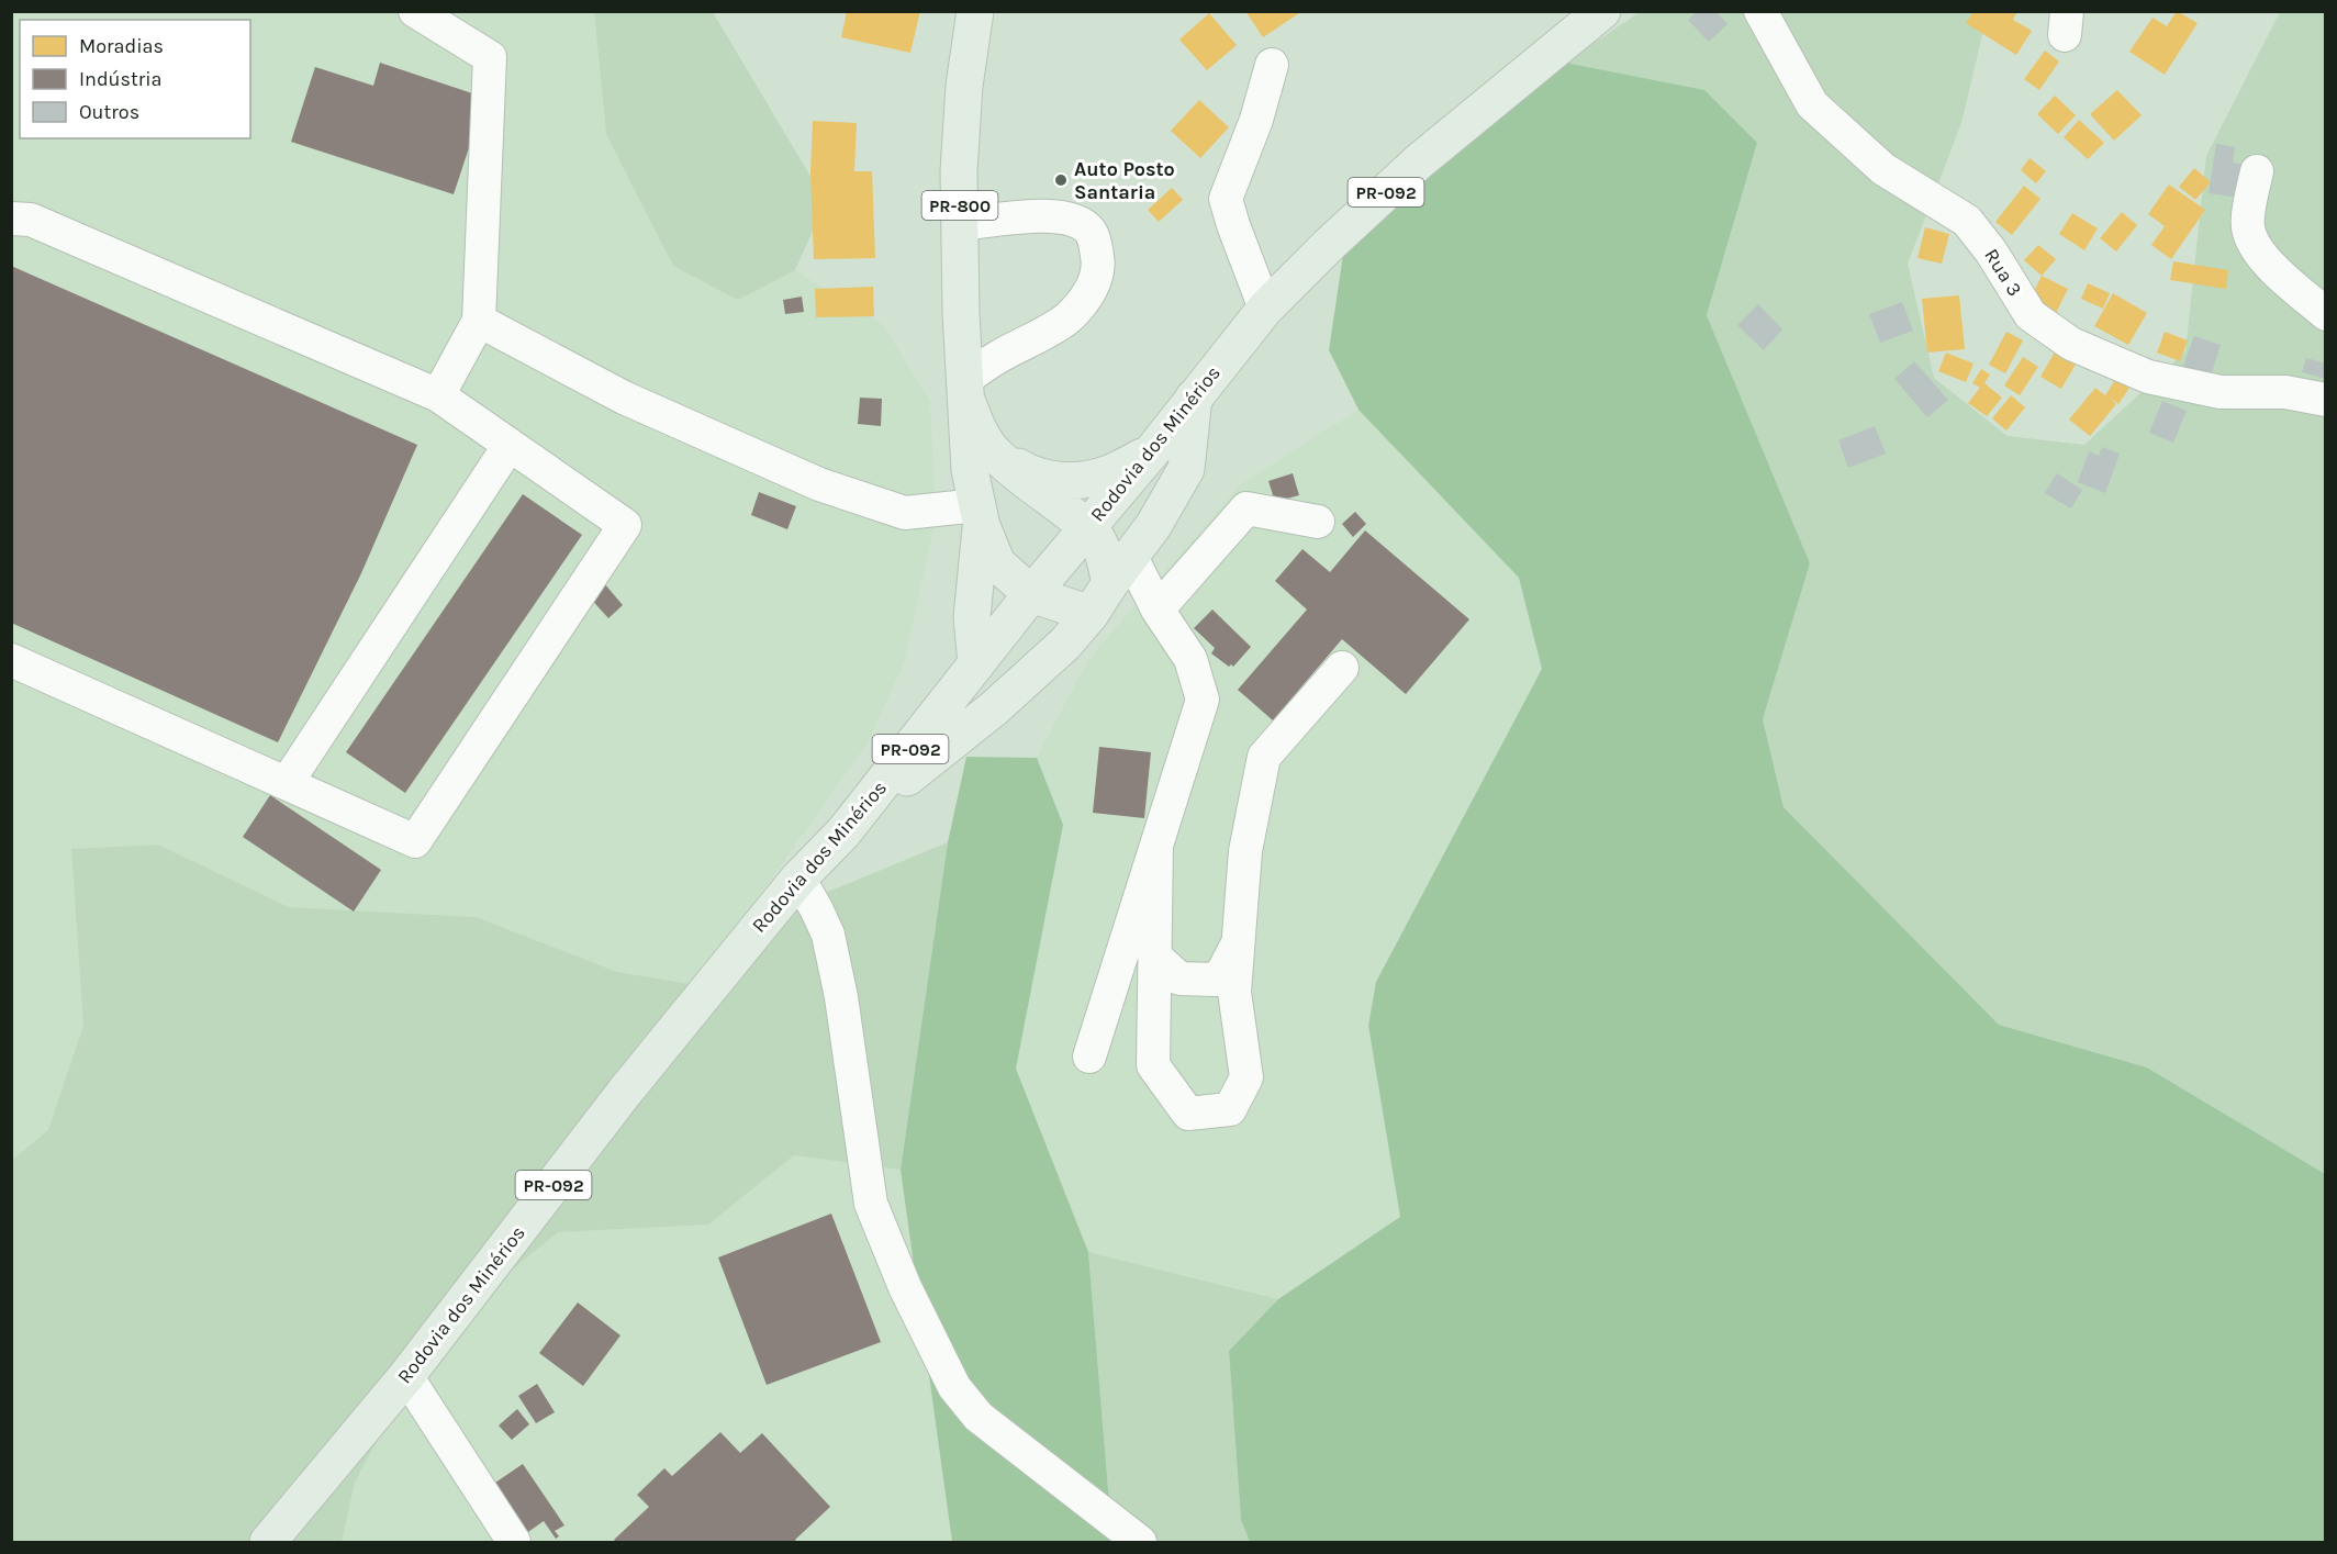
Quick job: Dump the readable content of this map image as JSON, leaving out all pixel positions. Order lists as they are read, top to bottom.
{
  "streets": {
    "main road": ["PR-092", "PR-800", "Rodovia dos Minérios"],
    "street": ["Rua 3"]
  },
  "crossings": [
    ["PR-800", "Rodovia dos Minérios"]
  ],
  "places": ["Auto Posto Santaria"],
  "legend": ["Moradias", "Indústria", "Outros"]
}
